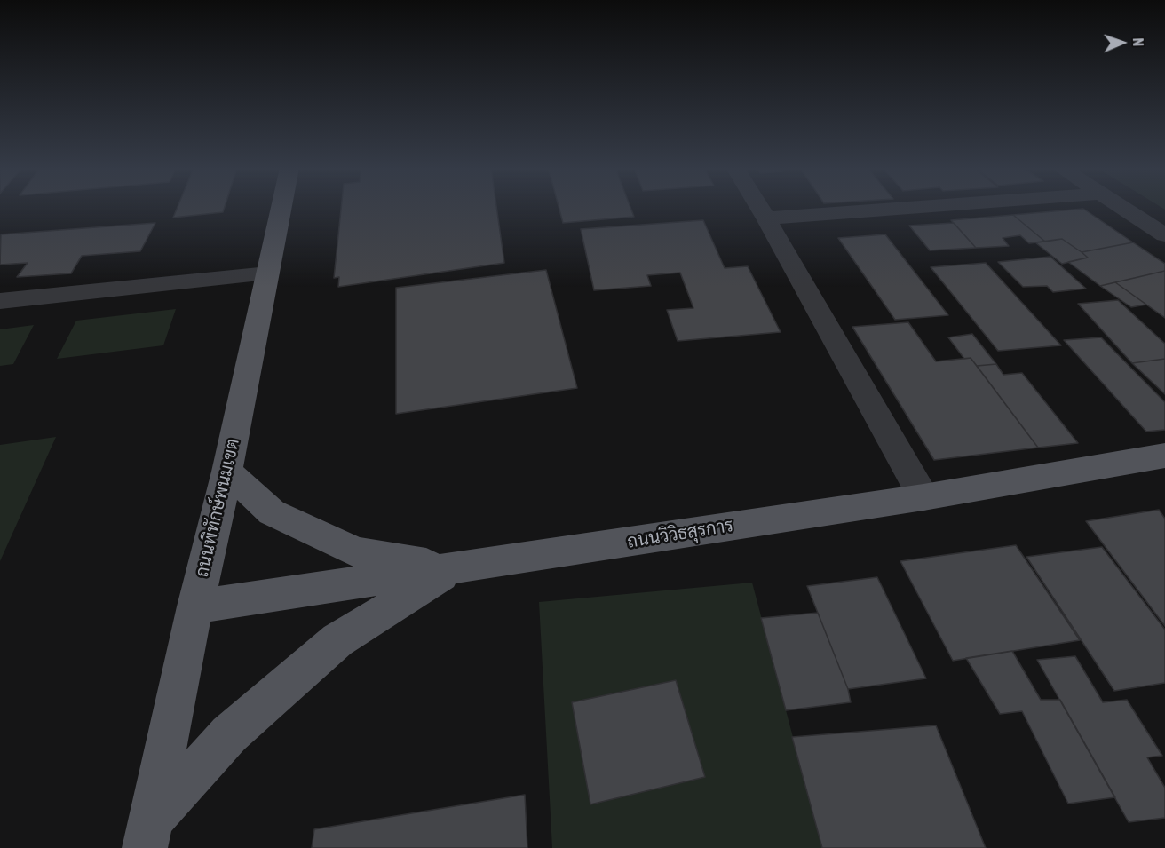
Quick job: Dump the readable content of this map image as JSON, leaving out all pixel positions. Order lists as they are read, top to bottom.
{
  "streets": {
    "main road": ["ถนนพิทักษ์พนมเขต", "ถนนวิวิธสุรการ"]
  },
  "crossings": [
    ["ถนนพิทักษ์พนมเขต", "ถนนวิวิธสุรการ"]
  ],
  "north": "right"
}
